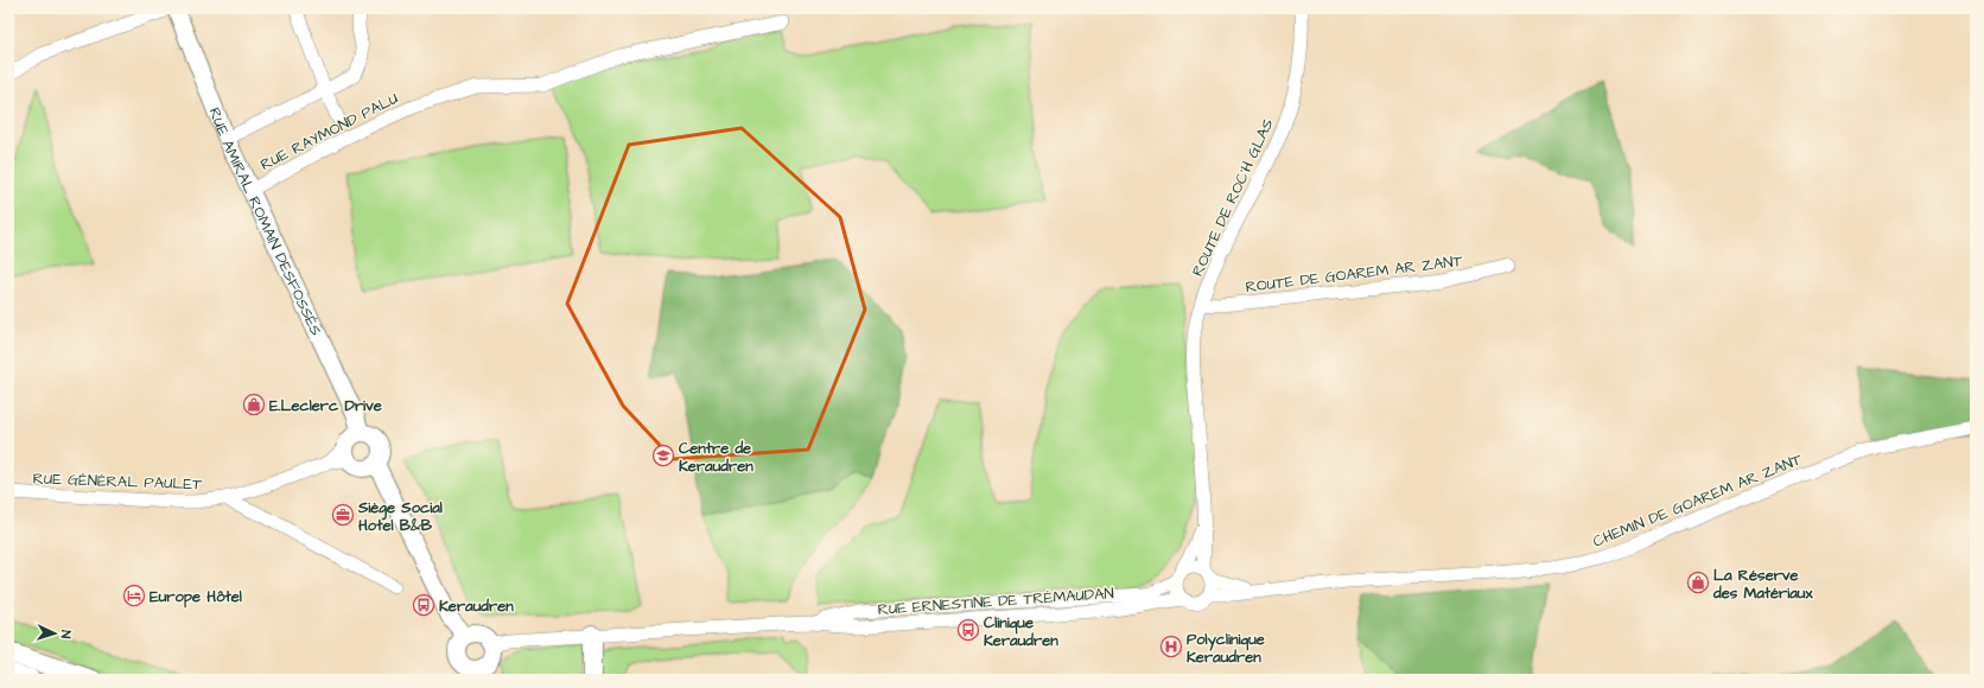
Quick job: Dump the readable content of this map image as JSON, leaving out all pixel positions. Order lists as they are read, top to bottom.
{
  "streets": {
    "main road": ["RUE AMIRAL ROMAIN DESFOSSÉS"],
    "street": [
      "RUE RAYMOND PALU",
      "ROUTE DE ROC'H GLAS",
      "ROUTE DE GOAREM AR ZANT",
      "RUE GÉNÉRAL PAULET",
      "CHEMIN DE GOAREM AR ZANT",
      "RUE ERNESTINE DE TRÉMAUDAN"
    ]
  },
  "crossings": [
    ["RUE RAYMOND PALU", "RUE AMIRAL ROMAIN DESFOSSÉS"],
    ["ROUTE DE ROC'H GLAS", "ROUTE DE GOAREM AR ZANT"],
    ["ROUTE DE ROC'H GLAS", "CHEMIN DE GOAREM AR ZANT"],
    ["ROUTE DE ROC'H GLAS", "RUE ERNESTINE DE TRÉMAUDAN"],
    ["RUE AMIRAL ROMAIN DESFOSSÉS", "RUE GÉNÉRAL PAULET"],
    ["CHEMIN DE GOAREM AR ZANT", "RUE ERNESTINE DE TRÉMAUDAN"]
  ],
  "places": {
    "shop": ["E.Leclerc Drive", "La Réserve des Matériaux"],
    "school or university": ["Centre de Keraudren"],
    "office": ["Siège Social Hotel B&B"],
    "hotel": ["Europe Hôtel"],
    "bus stop": ["Keraudren", "Clinique Keraudren"],
    "hospital": ["Polyclinique Keraudren"]
  },
  "north": "right"
}
